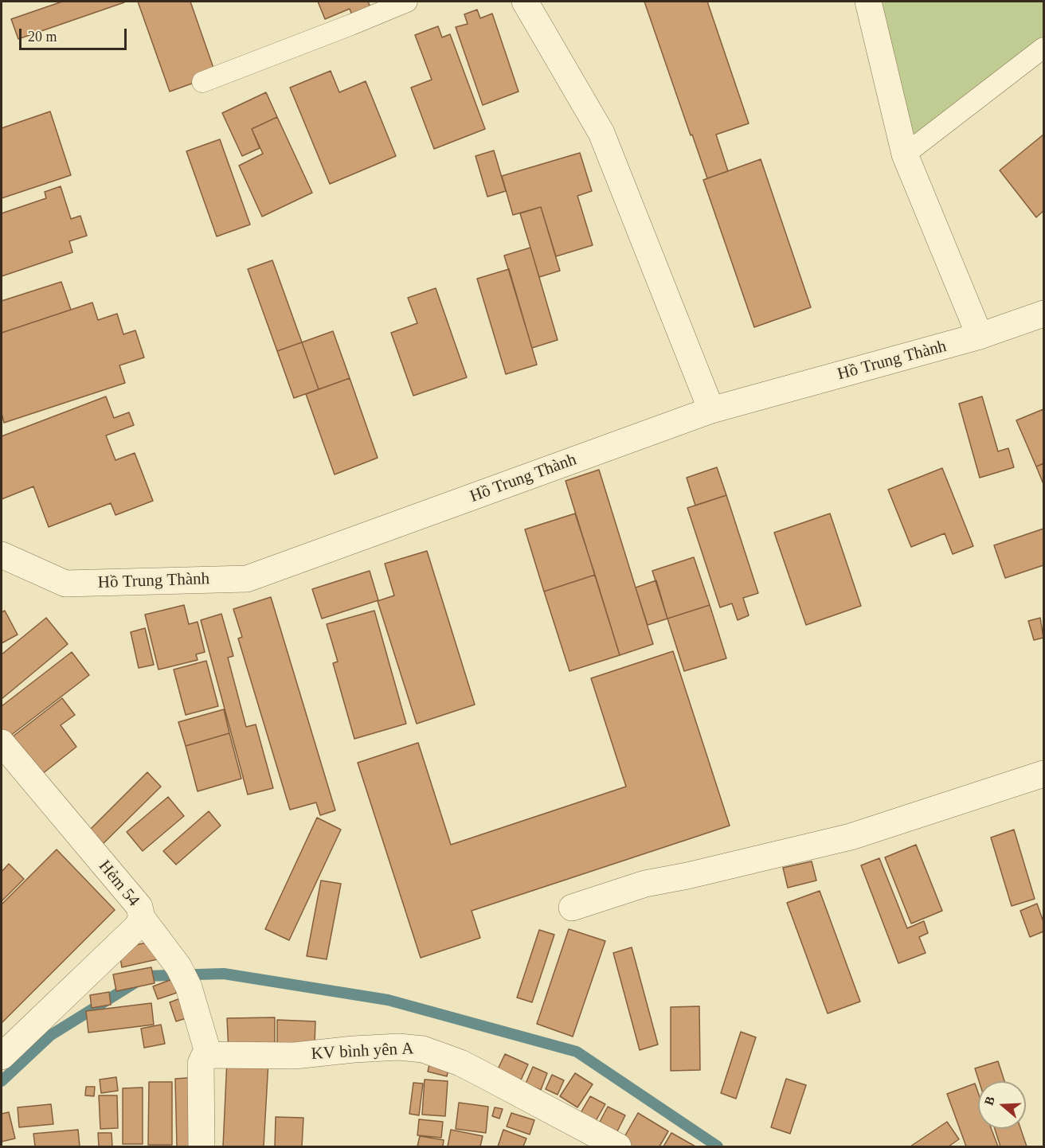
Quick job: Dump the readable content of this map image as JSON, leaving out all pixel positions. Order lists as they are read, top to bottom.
{
  "streets": {
    "street": ["Hồ Trung Thành", "Hẻm 54", "KV bình yên A"]
  },
  "scale_bar": "20 m",
  "north": "left"
}
